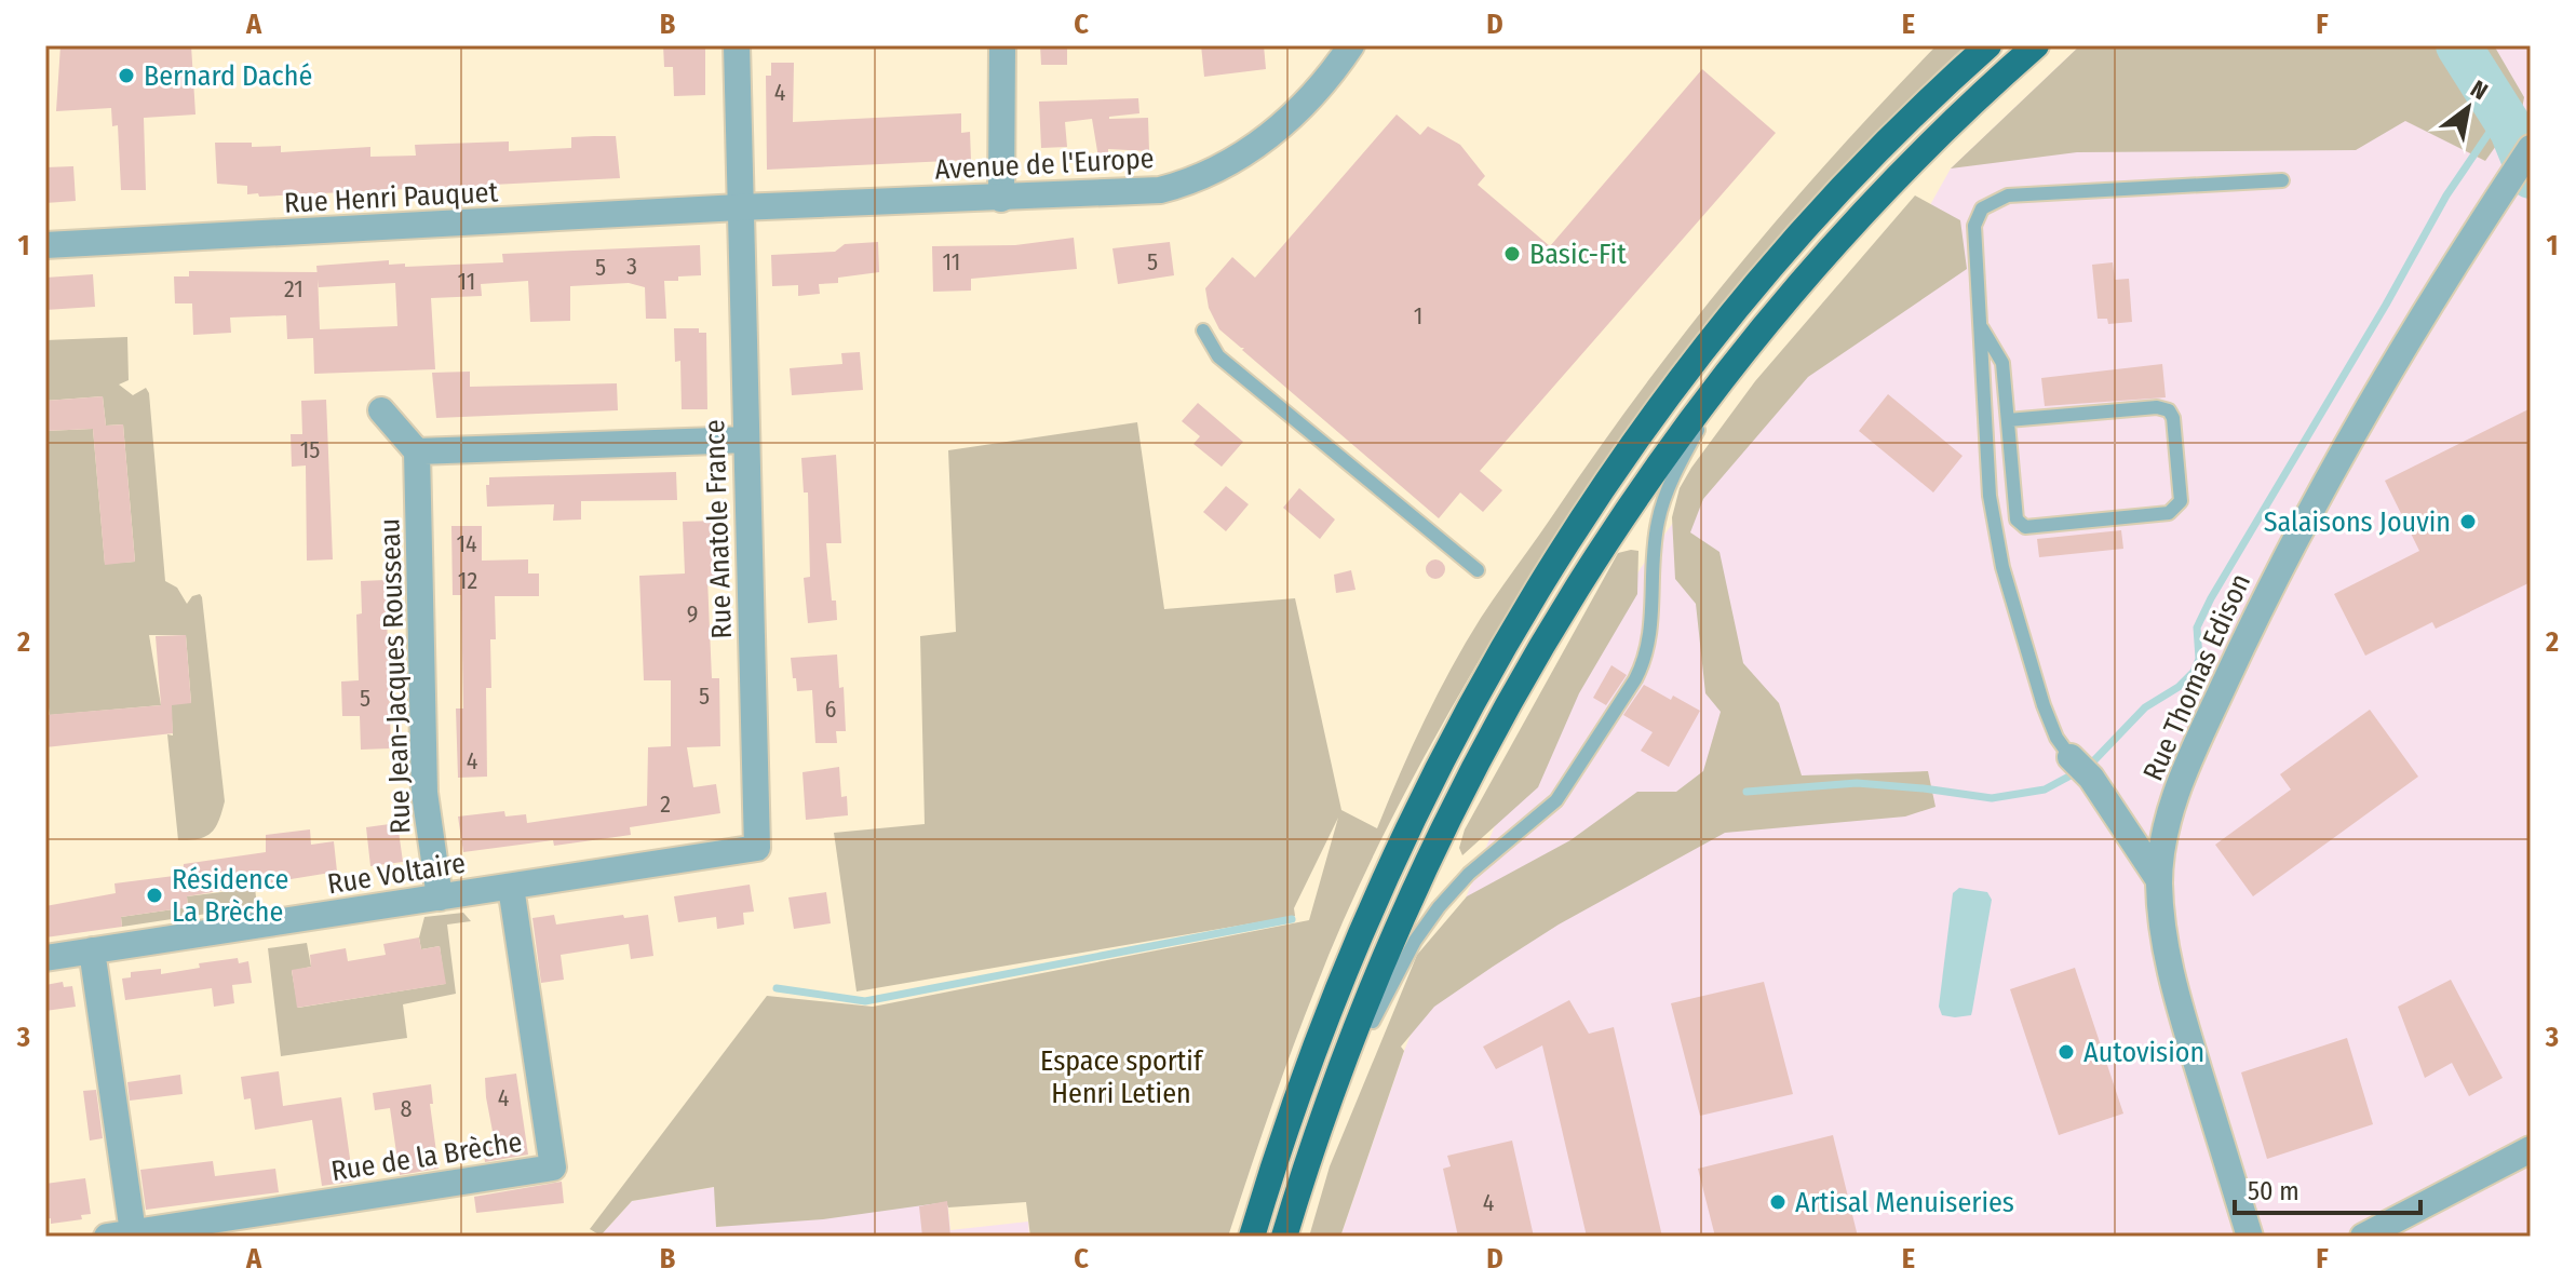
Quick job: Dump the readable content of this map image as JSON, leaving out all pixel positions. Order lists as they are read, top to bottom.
{
  "streets": {
    "street": [
      "Avenue de l'Europe",
      "Rue Henri Pauquet",
      "Rue Anatole France",
      "Rue Jean-Jacques Rousseau",
      "Rue Thomas Edison",
      "Rue Voltaire",
      "Rue de la Brèche"
    ]
  },
  "crossings": [
    ["Avenue de l'Europe", "Rue Henri Pauquet"],
    ["Avenue de l'Europe", "Rue Anatole France"],
    ["Rue Henri Pauquet", "Rue Anatole France"],
    ["Rue Anatole France", "Rue Voltaire"],
    ["Rue Jean-Jacques Rousseau", "Rue Voltaire"],
    ["Rue Voltaire", "Rue de la Brèche"]
  ],
  "parks": ["Espace sportif Henri Letien"],
  "places": [
    "Bernard Daché",
    "Basic-Fit",
    "Salaisons Jouvin",
    "Résidence La Brèche",
    "Autovision",
    "Artisal Menuiseries"
  ],
  "house_numbers": [
    "4",
    "11",
    "5",
    "3",
    "5",
    "11",
    "21",
    "1",
    "15",
    "14",
    "12",
    "9",
    "5",
    "5",
    "6",
    "4",
    "2",
    "4",
    "8",
    "4"
  ],
  "scale_bar": "50 m",
  "north": "top right",
  "grid": {
    "columns": [
      "A",
      "B",
      "C",
      "D",
      "E",
      "F"
    ],
    "rows": ["1", "2", "3"]
  }
}
